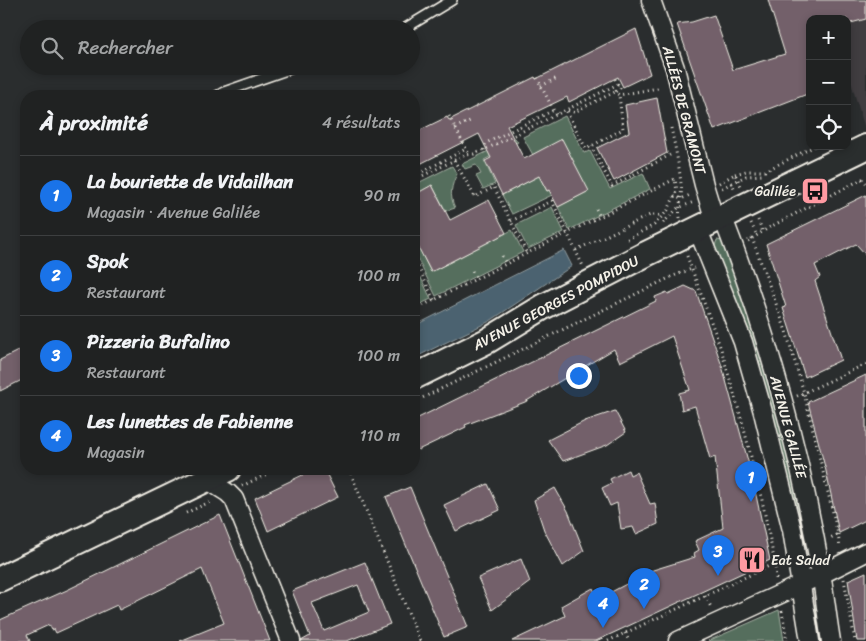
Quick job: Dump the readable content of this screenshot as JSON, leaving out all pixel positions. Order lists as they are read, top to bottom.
{
  "streets": {
    "main road": ["AVENUE GEORGES POMPIDOU"],
    "street": ["ALLÉES DE GRAMONT", "AVENUE GALILÉE"]
  },
  "crossings": [
    ["ALLÉES DE GRAMONT", "AVENUE GEORGES POMPIDOU"],
    ["ALLÉES DE GRAMONT", "AVENUE GALILÉE"],
    ["AVENUE GEORGES POMPIDOU", "AVENUE GALILÉE"]
  ],
  "places": {
    "bus stop": ["Galilée"],
    "restaurant": ["Eat Salad"]
  },
  "page": {
    "map_buttons": ["+", "−"],
    "search": "Rechercher",
    "heading": ["À proximité", "4 résultats"],
    "list": [
      {
        "mark": "1",
        "name": "La bouriette de Vidailhan",
        "note": "Magasin · Avenue Galilée",
        "value": "90 m"
      },
      {
        "mark": "2",
        "name": "Spok",
        "note": "Restaurant",
        "value": "100 m"
      },
      {
        "mark": "3",
        "name": "Pizzeria Bufalino",
        "note": "Restaurant",
        "value": "100 m"
      },
      {
        "mark": "4",
        "name": "Les lunettes de Fabienne",
        "note": "Magasin",
        "value": "110 m"
      }
    ],
    "pins": [
      "1",
      "3",
      "2",
      "4"
    ]
  }
}
